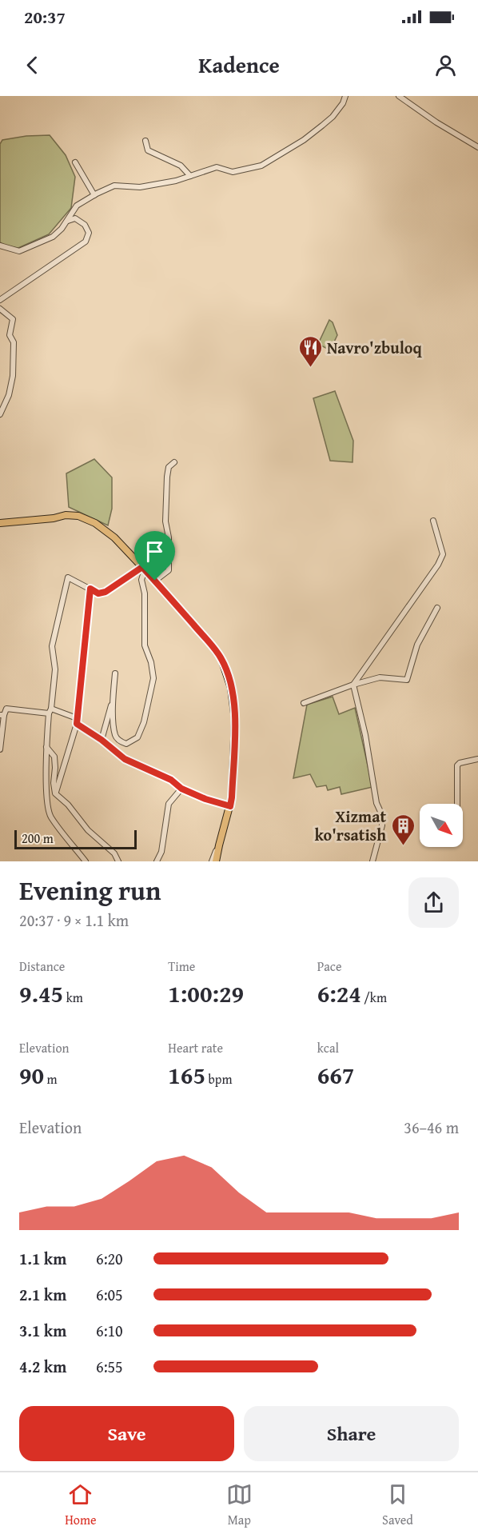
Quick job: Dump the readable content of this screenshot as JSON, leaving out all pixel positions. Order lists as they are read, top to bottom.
{
  "places": {
    "restaurant": ["Navro'zbuloq"],
    "building": ["Xizmat ko'rsatish"]
  },
  "scale_bar": "200 m",
  "north": "bottom right",
  "page": {
    "status": "20:37",
    "header": "Kadence",
    "scale": "200 m",
    "heading": ["Evening run", "20:37 · 9 × 1.1 km"],
    "stats": [
      ["Distance", "9.45 km"],
      ["Time", "1:00:29"],
      ["Pace", "6:24 /km"],
      ["Elevation", "90 m"],
      ["Heart rate", "165 bpm"],
      ["kcal", "667"]
    ],
    "chart": ["Elevation", "36–46 m"],
    "list": [
      {
        "name": "1.1 km",
        "note": "6:20"
      },
      {
        "name": "2.1 km",
        "note": "6:05"
      },
      {
        "name": "3.1 km",
        "note": "6:10"
      },
      {
        "name": "4.2 km",
        "note": "6:55"
      }
    ],
    "buttons": ["Save", "Share"],
    "tabs": ["Home", "Map", "Saved"]
  }
}
